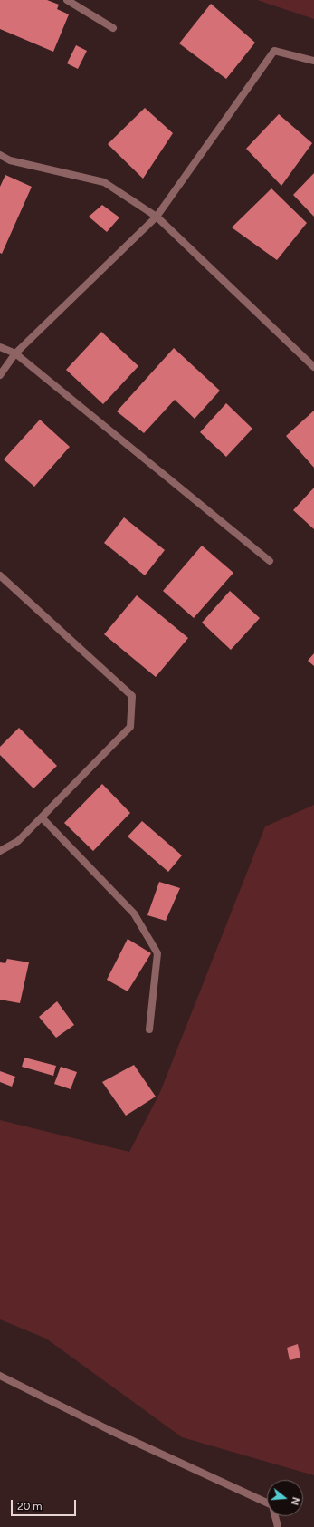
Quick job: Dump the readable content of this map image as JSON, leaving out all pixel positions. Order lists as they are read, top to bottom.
{
  "scale_bar": "20 m",
  "north": "right"
}
